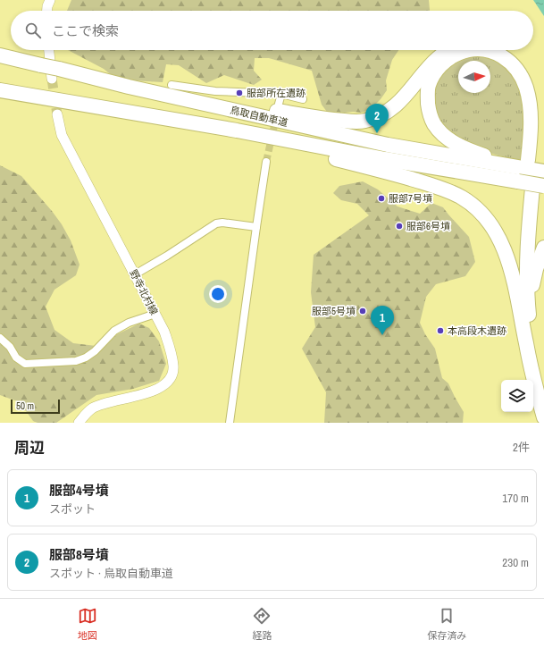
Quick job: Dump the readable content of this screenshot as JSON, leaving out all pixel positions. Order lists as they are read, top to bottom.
{
  "streets": {
    "highway": ["鳥取自動車道"],
    "street": ["野寺北村線"]
  },
  "places": [
    "服部所在遺跡",
    "服部7号墳",
    "服部6号墳",
    "服部5号墳",
    "本高段木遺跡"
  ],
  "scale_bar": "50 m",
  "north": "right",
  "page": {
    "search": "ここで検索",
    "pins": ["2", "1"],
    "scale": "50 m",
    "heading": ["周辺", "2件"],
    "list": [
      {
        "mark": "1",
        "name": "服部4号墳",
        "note": "スポット",
        "value": "170 m"
      },
      {
        "mark": "2",
        "name": "服部8号墳",
        "note": "スポット · 鳥取自動車道",
        "value": "230 m"
      }
    ],
    "nav": ["地図", "経路", "保存済み"]
  }
}
